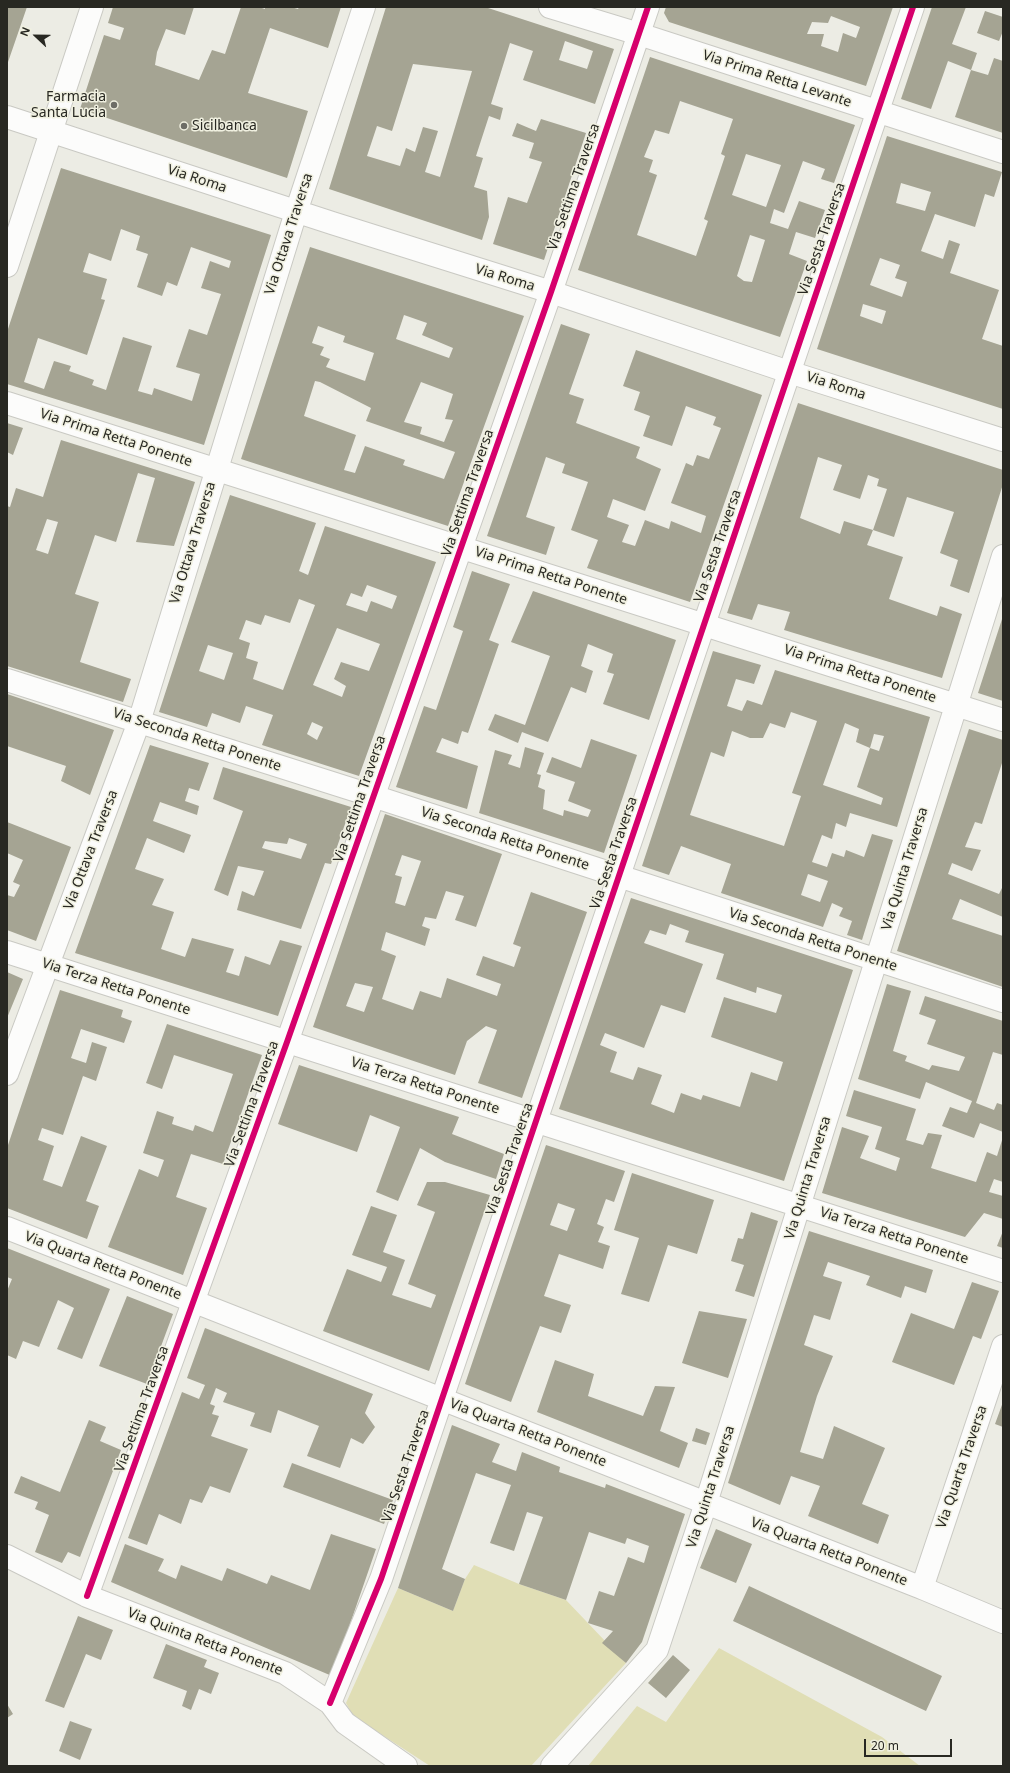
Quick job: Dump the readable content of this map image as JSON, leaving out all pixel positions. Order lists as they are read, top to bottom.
{
  "streets": {
    "street": [
      "Via Prima Retta Levante",
      "Via Roma",
      "Via Settima Traversa",
      "Via Ottava Traversa",
      "Via Sesta Traversa",
      "Via Prima Retta Ponente",
      "Via Seconda Retta Ponente",
      "Via Quinta Traversa",
      "Via Terza Retta Ponente",
      "Via Quarta Retta Ponente",
      "Via Quarta Traversa",
      "Via Quinta Retta Ponente"
    ]
  },
  "crossings": [
    ["Via Prima Retta Levante", "Via Settima Traversa"],
    ["Via Prima Retta Levante", "Via Sesta Traversa"],
    ["Via Roma", "Via Settima Traversa"],
    ["Via Roma", "Via Ottava Traversa"],
    ["Via Roma", "Via Sesta Traversa"],
    ["Via Settima Traversa", "Via Prima Retta Ponente"],
    ["Via Settima Traversa", "Via Seconda Retta Ponente"],
    ["Via Settima Traversa", "Via Terza Retta Ponente"],
    ["Via Settima Traversa", "Via Quarta Retta Ponente"],
    ["Via Settima Traversa", "Via Quinta Retta Ponente"],
    ["Via Ottava Traversa", "Via Prima Retta Ponente"],
    ["Via Ottava Traversa", "Via Seconda Retta Ponente"],
    ["Via Ottava Traversa", "Via Terza Retta Ponente"],
    ["Via Sesta Traversa", "Via Prima Retta Ponente"],
    ["Via Sesta Traversa", "Via Seconda Retta Ponente"],
    ["Via Sesta Traversa", "Via Terza Retta Ponente"],
    ["Via Sesta Traversa", "Via Quarta Retta Ponente"],
    ["Via Sesta Traversa", "Via Quinta Retta Ponente"],
    ["Via Prima Retta Ponente", "Via Quinta Traversa"],
    ["Via Seconda Retta Ponente", "Via Quinta Traversa"],
    ["Via Quinta Traversa", "Via Terza Retta Ponente"],
    ["Via Quinta Traversa", "Via Quarta Retta Ponente"],
    ["Via Quarta Retta Ponente", "Via Quarta Traversa"]
  ],
  "places": ["Farmacia Santa Lucia", "Sicilbanca"],
  "scale_bar": "20 m",
  "north": "left"
}
